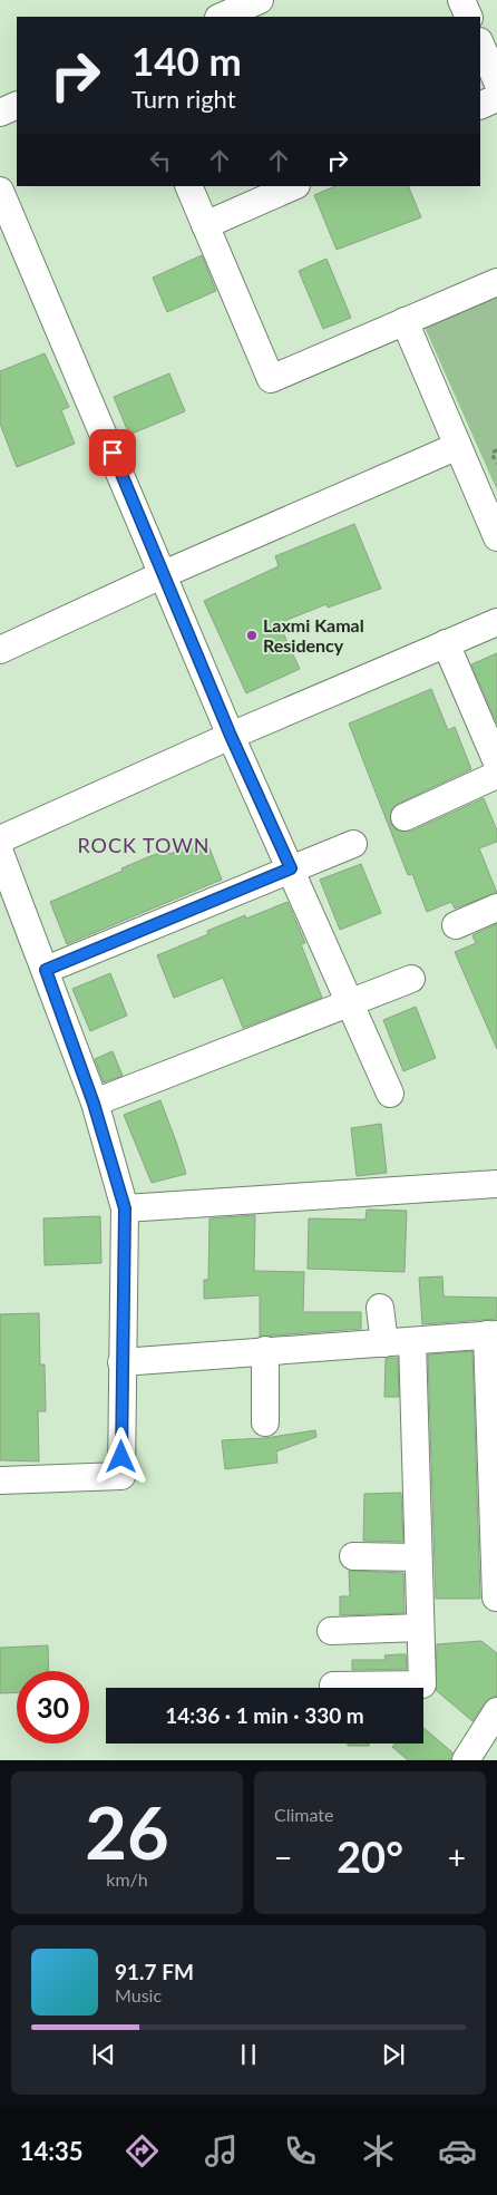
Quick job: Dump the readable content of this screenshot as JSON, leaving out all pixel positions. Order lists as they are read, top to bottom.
{
  "districts": ["ROCK TOWN"],
  "places": ["Laxmi Kamal Residency"],
  "page": {
    "turn": ["140 m", "Turn right"],
    "limit": "30",
    "trip": "14:36 · 1 min · 330 m",
    "tile": [
      ["26", "km/h"],
      "Climate"
    ],
    "heat": ["−", "20°", "+"],
    "song": ["91.7 FM", "Music"],
    "tabs": "14:35"
  }
}
